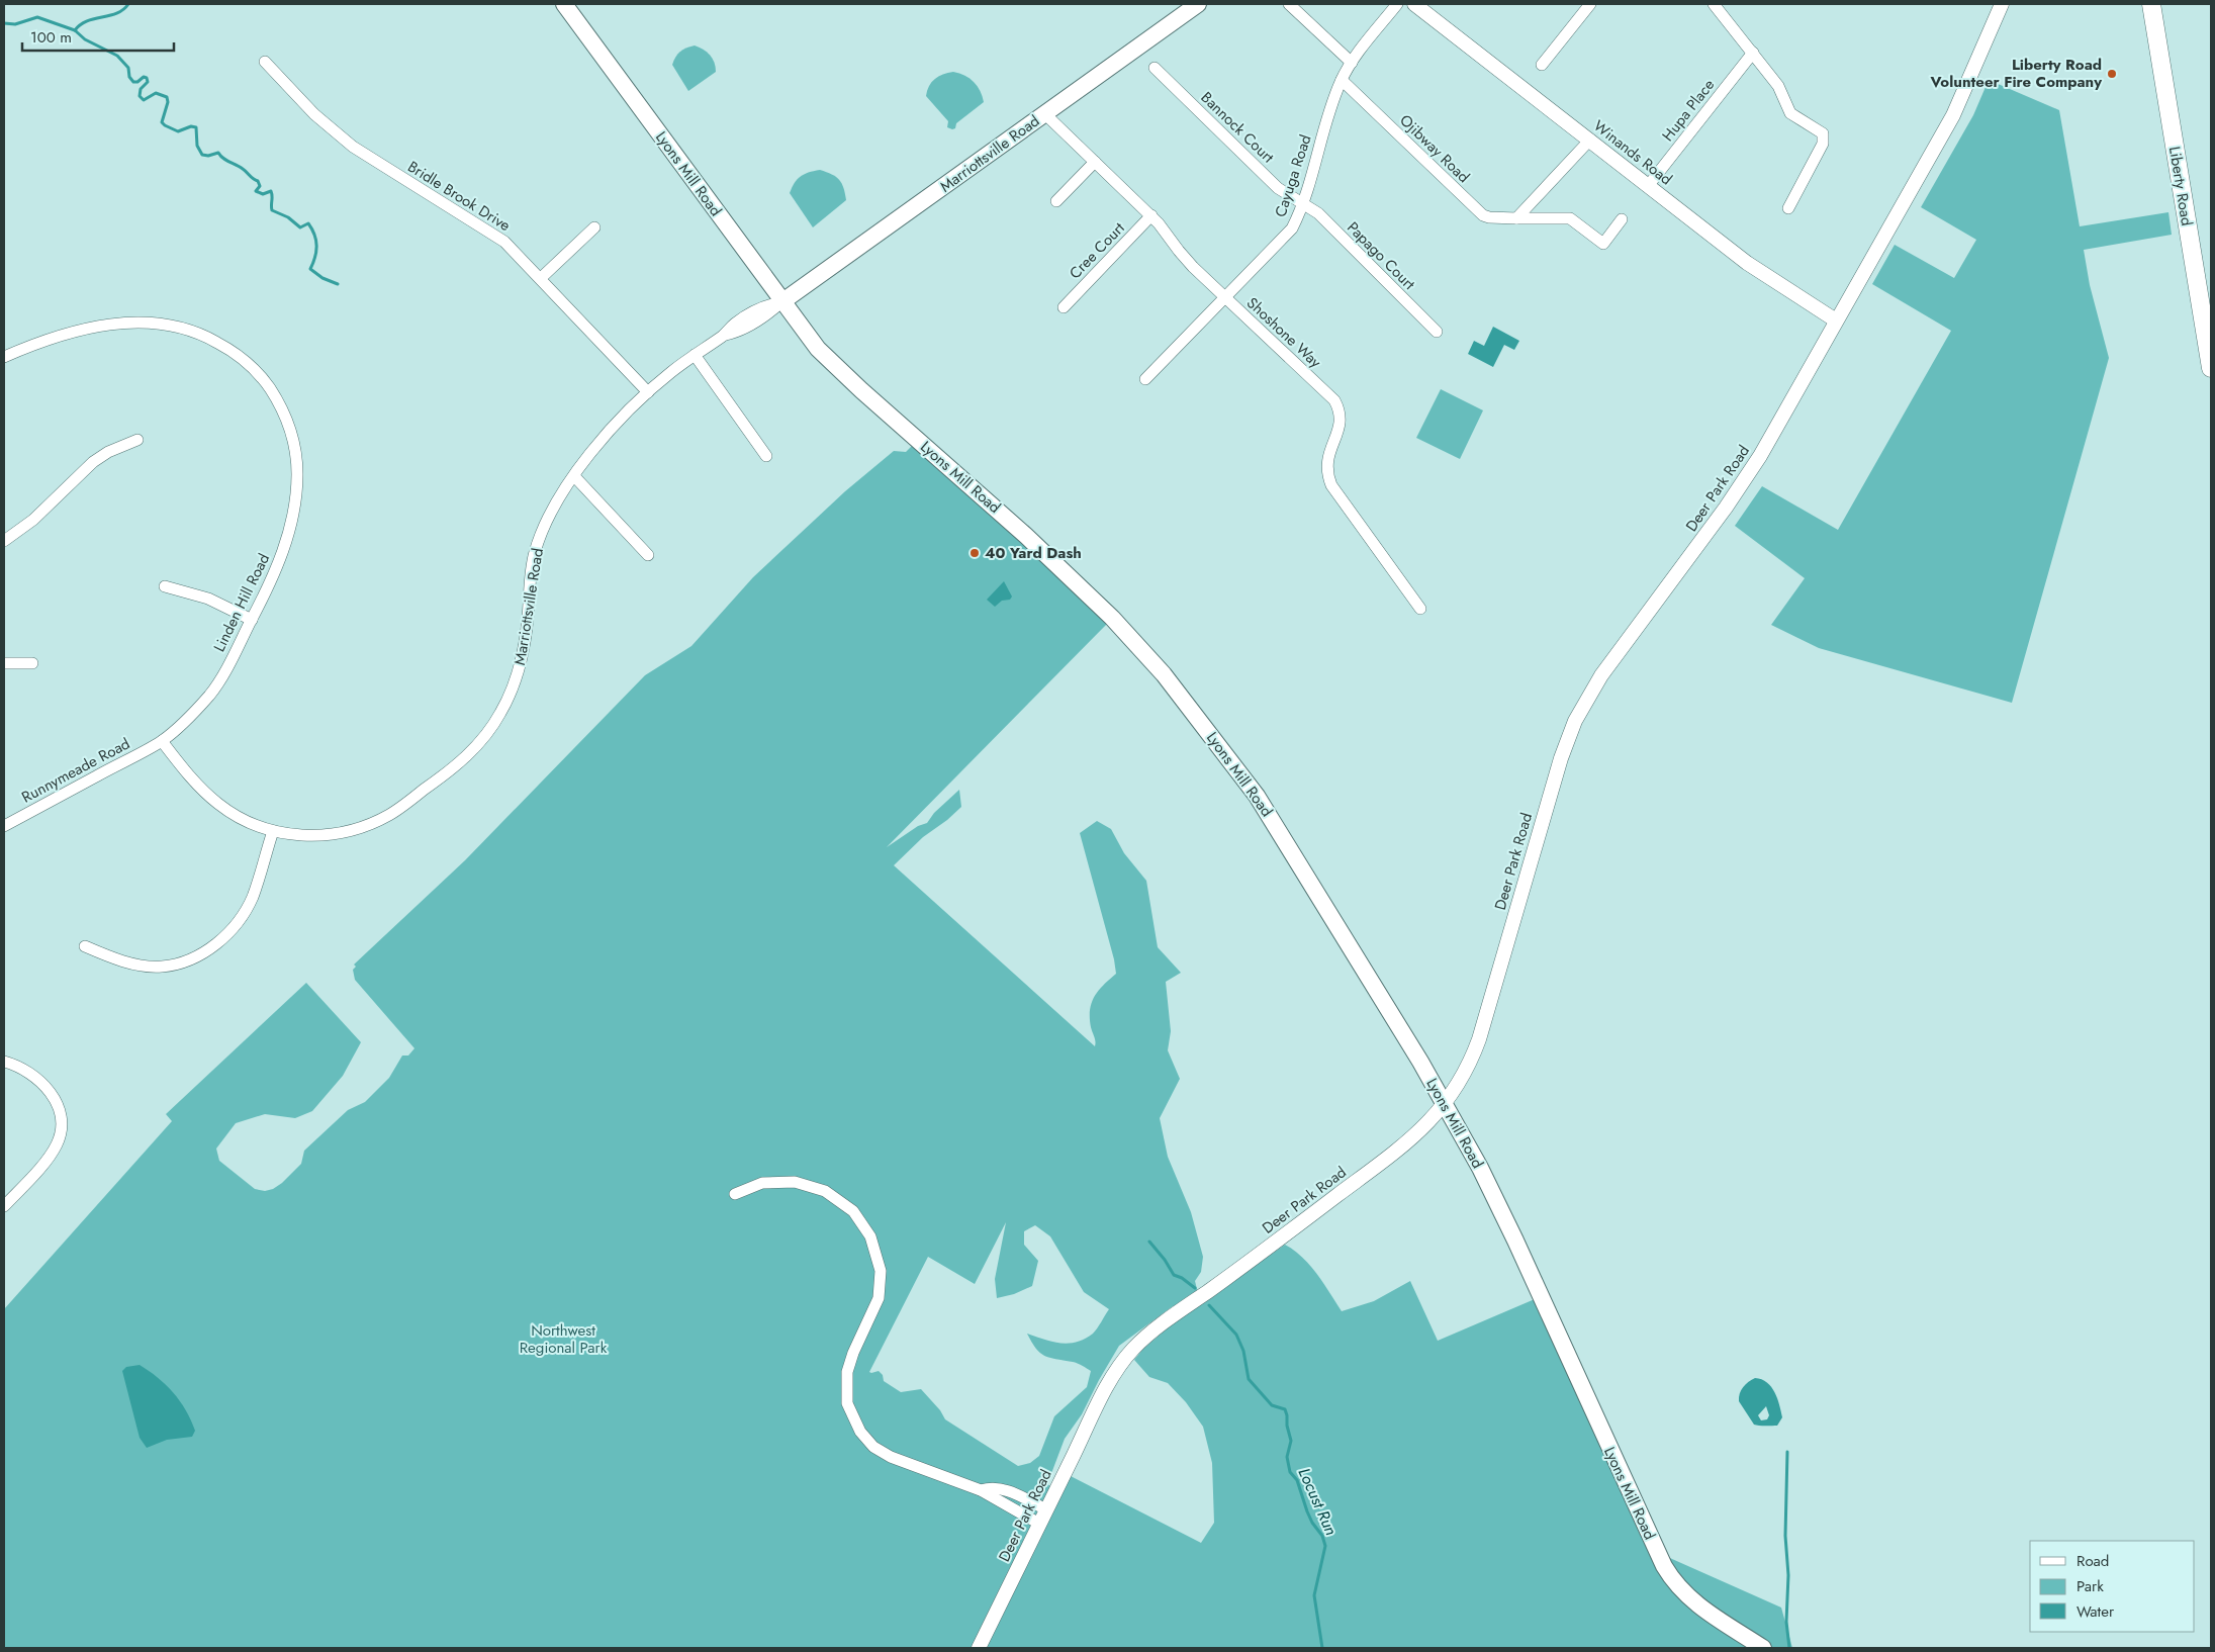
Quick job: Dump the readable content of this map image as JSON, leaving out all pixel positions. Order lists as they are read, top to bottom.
{
  "streets": {
    "main road": ["Marriottsville Road", "Lyons Mill Road", "Liberty Road"],
    "street": [
      "Hupa Place",
      "Bannock Court",
      "Ojibway Road",
      "Winands Road",
      "Cayuga Road",
      "Bridle Brook Drive",
      "Cree Court",
      "Papago Court",
      "Shoshone Way",
      "Deer Park Road",
      "Linden Hill Road",
      "Runnymeade Road"
    ]
  },
  "crossings": [
    ["Hupa Place", "Winands Road"],
    ["Bannock Court", "Cayuga Road"],
    ["Bannock Court", "Papago Court"],
    ["Ojibway Road", "Cayuga Road"],
    ["Winands Road", "Deer Park Road"],
    ["Marriottsville Road", "Lyons Mill Road"],
    ["Marriottsville Road", "Bridle Brook Drive"],
    ["Marriottsville Road", "Shoshone Way"],
    ["Marriottsville Road", "Linden Hill Road"],
    ["Marriottsville Road", "Runnymeade Road"],
    ["Lyons Mill Road", "Deer Park Road"],
    ["Cayuga Road", "Papago Court"],
    ["Cayuga Road", "Shoshone Way"],
    ["Cree Court", "Shoshone Way"],
    ["Linden Hill Road", "Runnymeade Road"]
  ],
  "water": ["Locust Run"],
  "parks": ["Northwest Regional Park"],
  "places": ["Liberty Road Volunteer Fire Company", "40 Yard Dash"],
  "legend": ["Road", "Park", "Water"],
  "scale_bar": "100 m"
}
